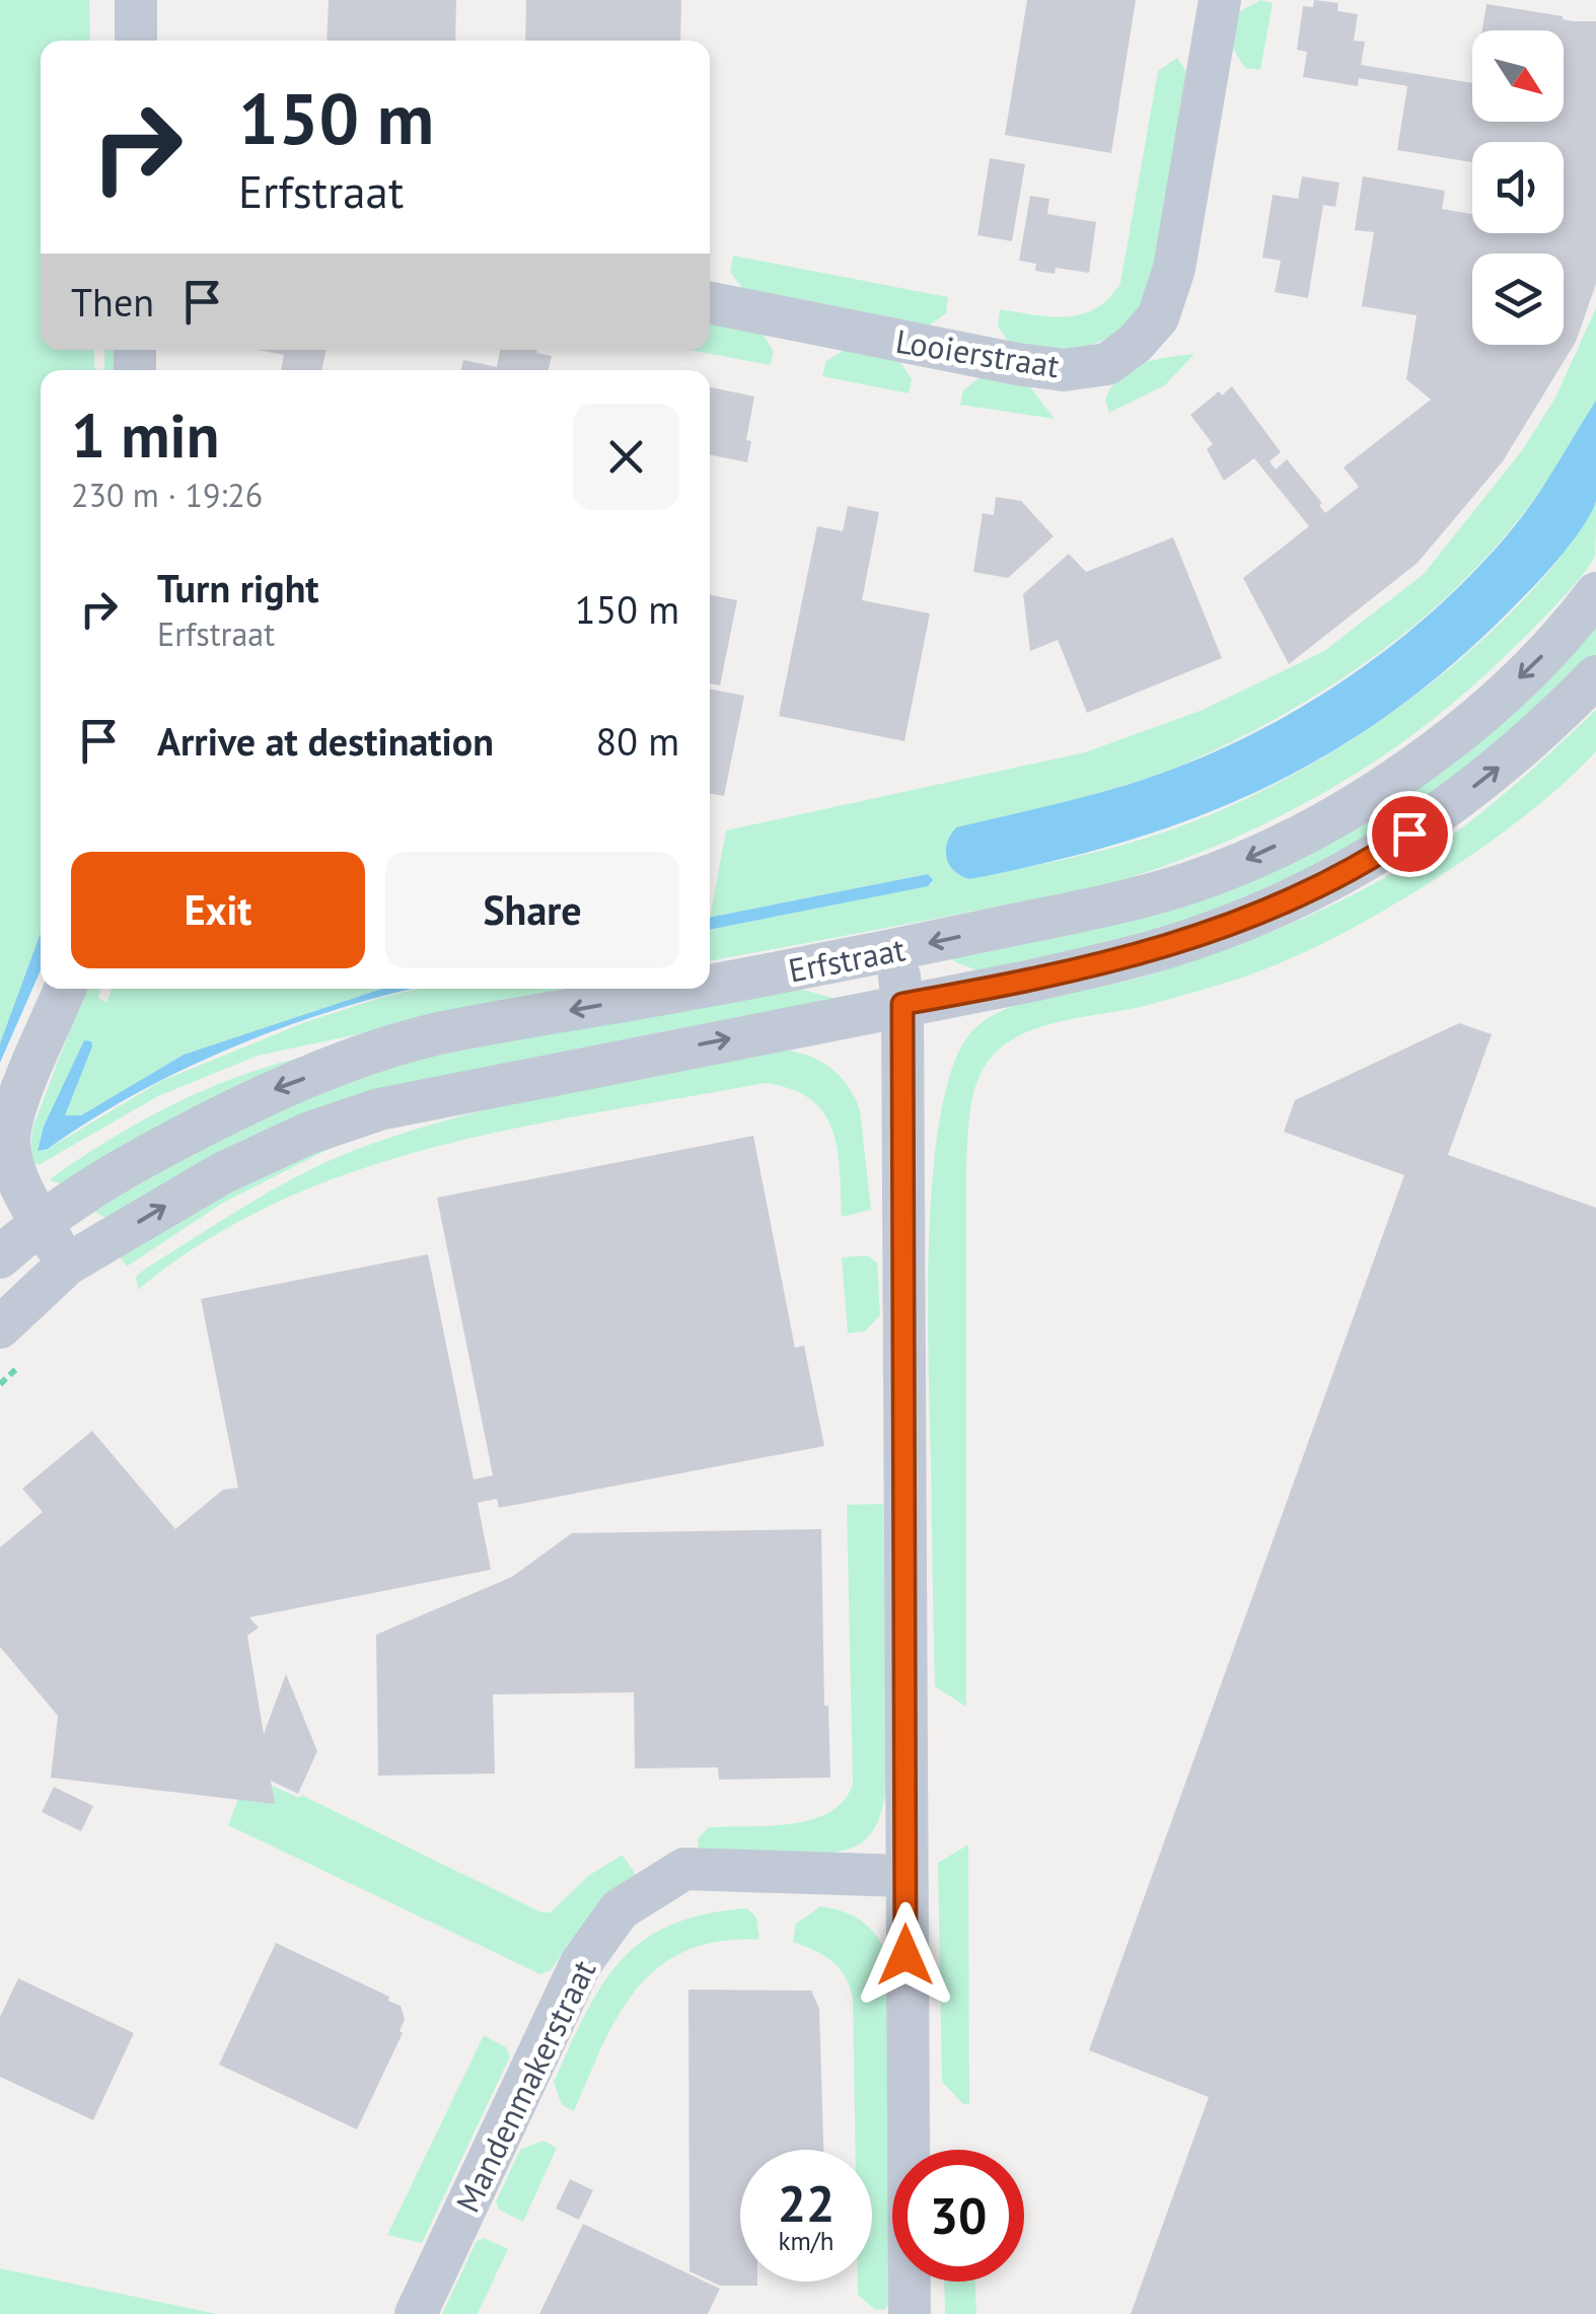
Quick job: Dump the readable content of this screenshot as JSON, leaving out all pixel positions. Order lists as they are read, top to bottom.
{
  "streets": {
    "street": ["Looierstraat", "Erfstraat", "Mandenmakerstraat"]
  },
  "north": "bottom right",
  "page": {
    "turn": ["150 m", "Erfstraat"],
    "then": "Then",
    "heading": ["1 min", "230 m · 19:26"],
    "list": [
      {
        "name": "Turn right",
        "note": "Erfstraat",
        "value": "150 m"
      },
      {
        "name": "Arrive at destination",
        "value": "80 m"
      }
    ],
    "buttons": ["Exit", "Share"],
    "speed": "22 km/h",
    "limit": "30"
  }
}
